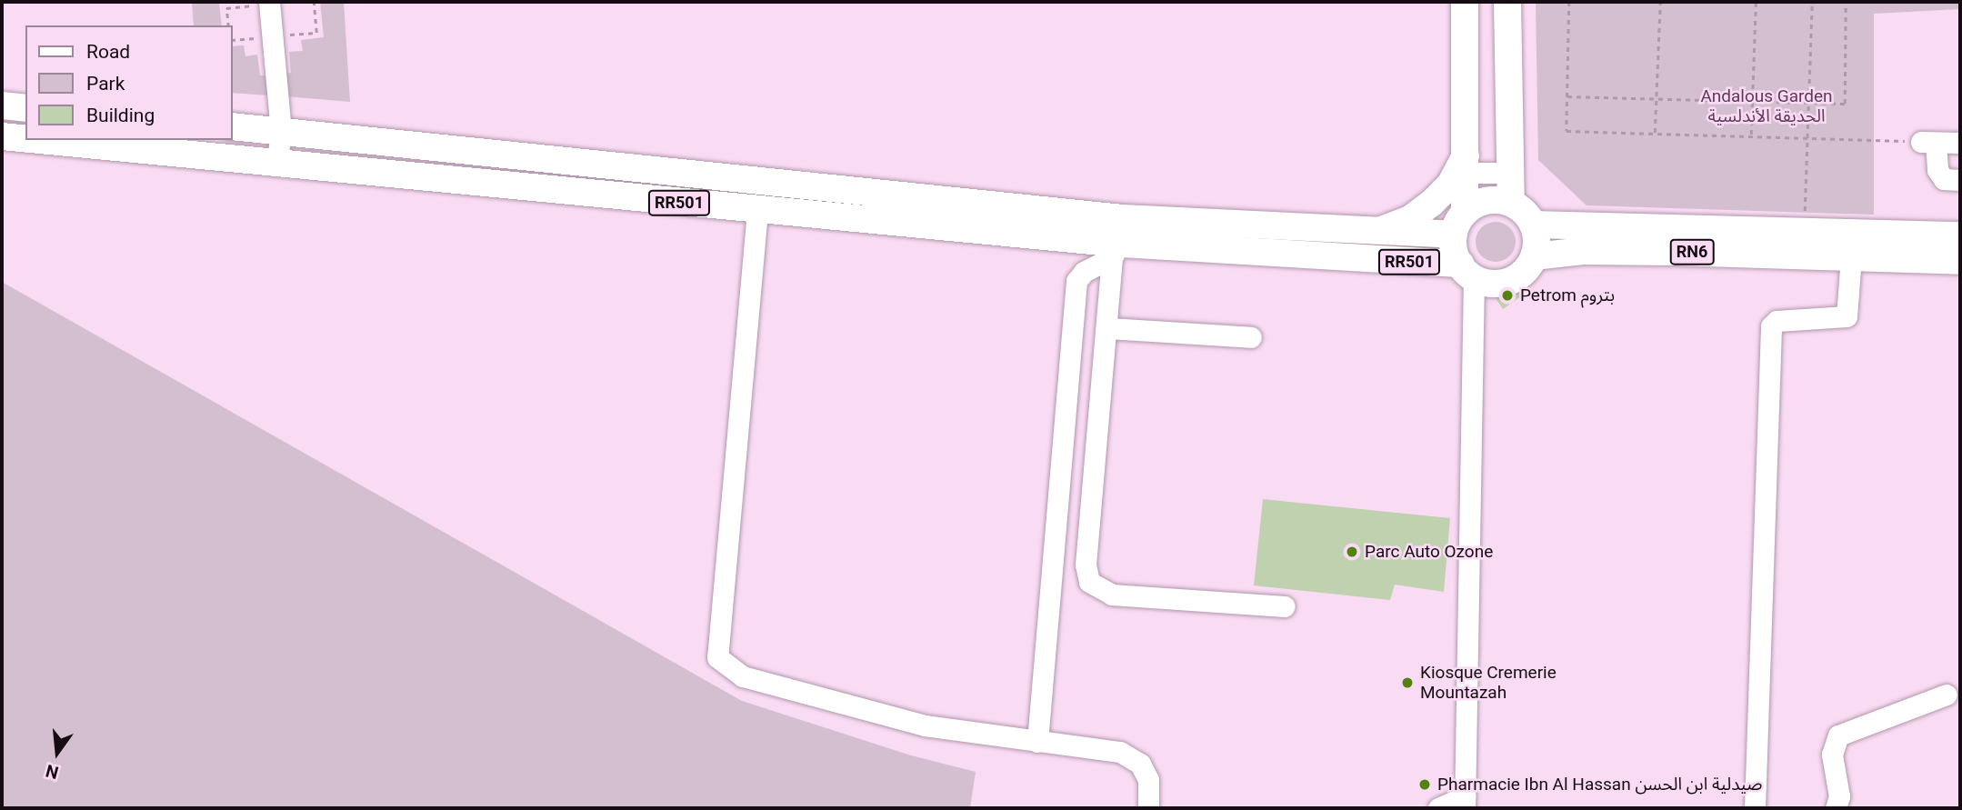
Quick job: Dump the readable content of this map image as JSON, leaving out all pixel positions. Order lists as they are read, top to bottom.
{
  "streets": {
    "main road": ["RR501", "RN6"]
  },
  "crossings": [
    ["RR501", "RN6"]
  ],
  "parks": ["Andalous Garden الحديقة الأندلسية"],
  "places": [
    "Petrom بتروم",
    "Parc Auto Ozone",
    "Kiosque Cremerie Mountazah",
    "Pharmacie Ibn Al Hassan صيدلية ابن الحسن"
  ],
  "legend": ["Road", "Park", "Building"],
  "north": "bottom"
}
